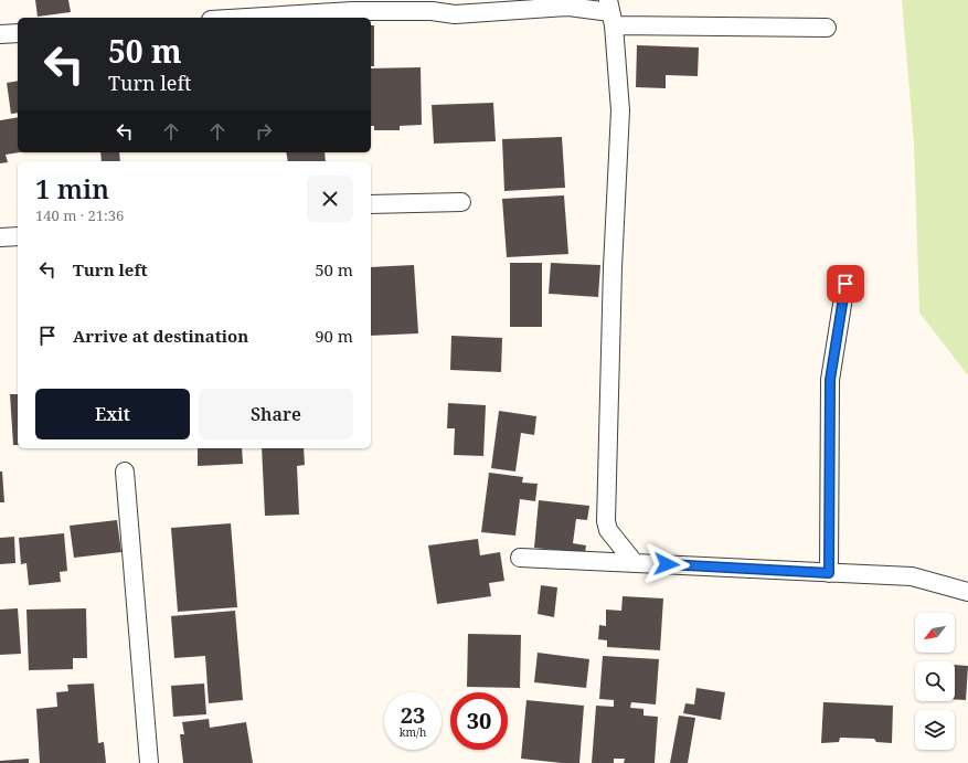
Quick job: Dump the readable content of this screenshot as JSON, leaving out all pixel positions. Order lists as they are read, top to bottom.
{
  "north": "bottom left",
  "page": {
    "turn": ["50 m", "Turn left"],
    "heading": ["1 min", "140 m · 21:36"],
    "list": [
      {
        "name": "Turn left",
        "value": "50 m"
      },
      {
        "name": "Arrive at destination",
        "value": "90 m"
      }
    ],
    "buttons": ["Exit", "Share"],
    "speed": "23 km/h",
    "limit": "30"
  }
}
